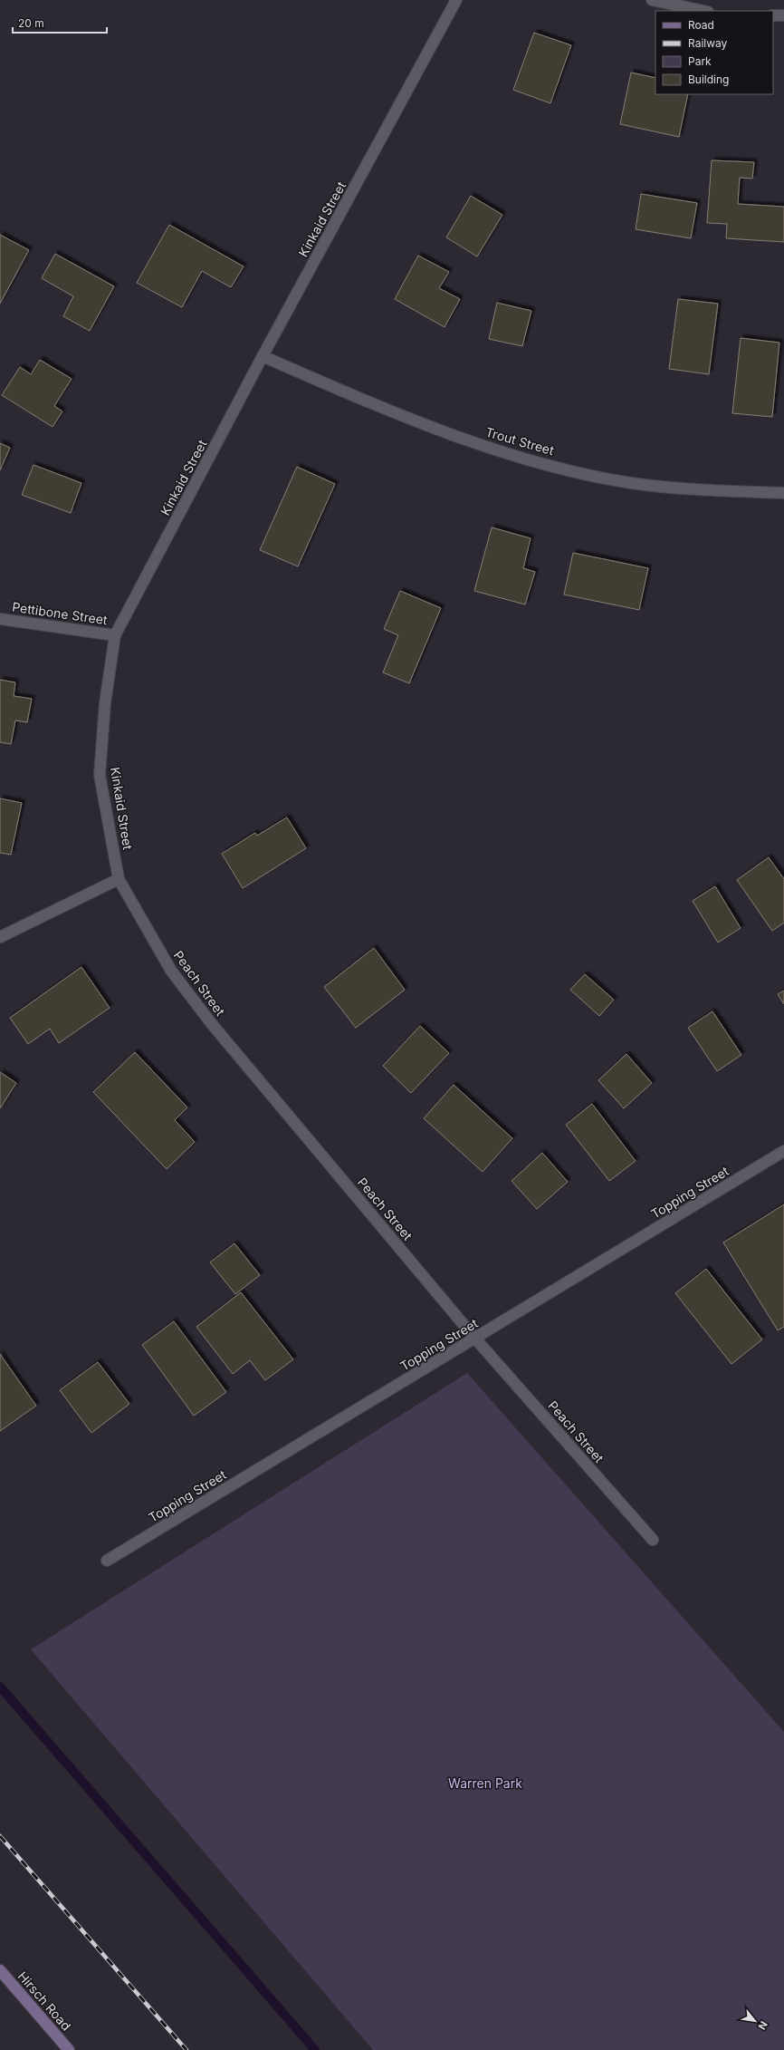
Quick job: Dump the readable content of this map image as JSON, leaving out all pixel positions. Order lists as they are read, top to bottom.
{
  "streets": {
    "main road": ["Hirsch Road"],
    "street": [
      "Kinkaid Street",
      "Trout Street",
      "Pettibone Street",
      "Peach Street",
      "Topping Street"
    ]
  },
  "crossings": [
    ["Kinkaid Street", "Trout Street"],
    ["Kinkaid Street", "Pettibone Street"],
    ["Kinkaid Street", "Peach Street"],
    ["Peach Street", "Topping Street"]
  ],
  "parks": ["Warren Park"],
  "legend": [
    "Road",
    "Railway",
    "Park",
    "Building"
  ],
  "scale_bar": "20 m",
  "north": "bottom right"
}
